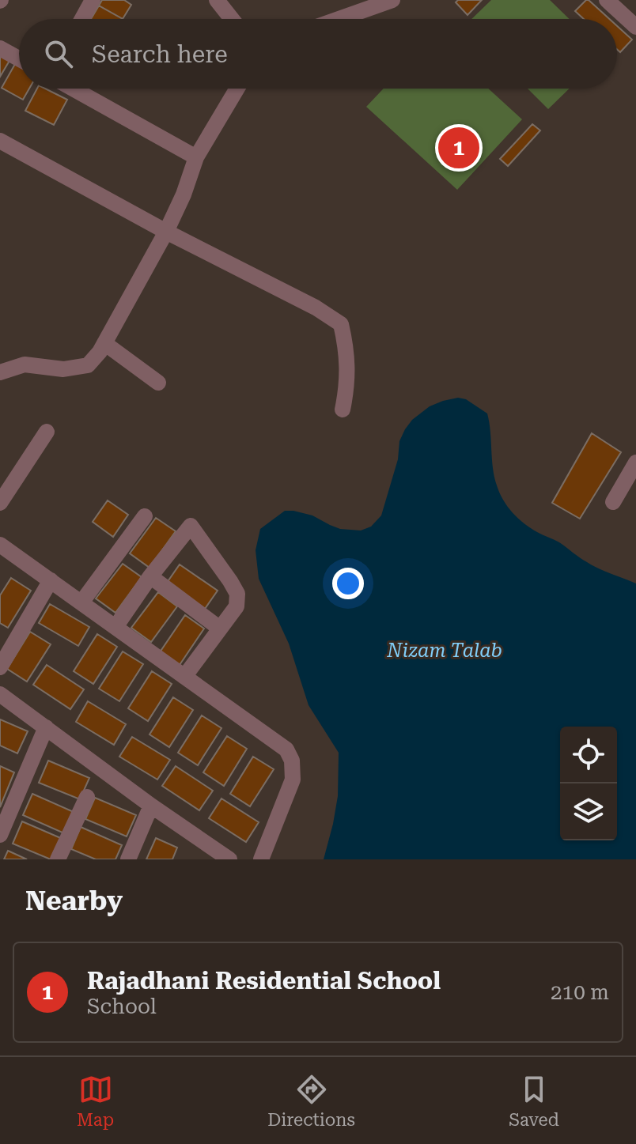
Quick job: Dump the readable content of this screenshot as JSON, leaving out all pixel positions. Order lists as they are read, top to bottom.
{
  "water": ["Nizam Talab"],
  "page": {
    "search": "Search here",
    "pins": "1",
    "heading": "Nearby",
    "list": [
      {
        "mark": "1",
        "name": "Rajadhani Residential School",
        "note": "School",
        "value": "210 m"
      }
    ],
    "nav": ["Map", "Directions", "Saved"]
  }
}
